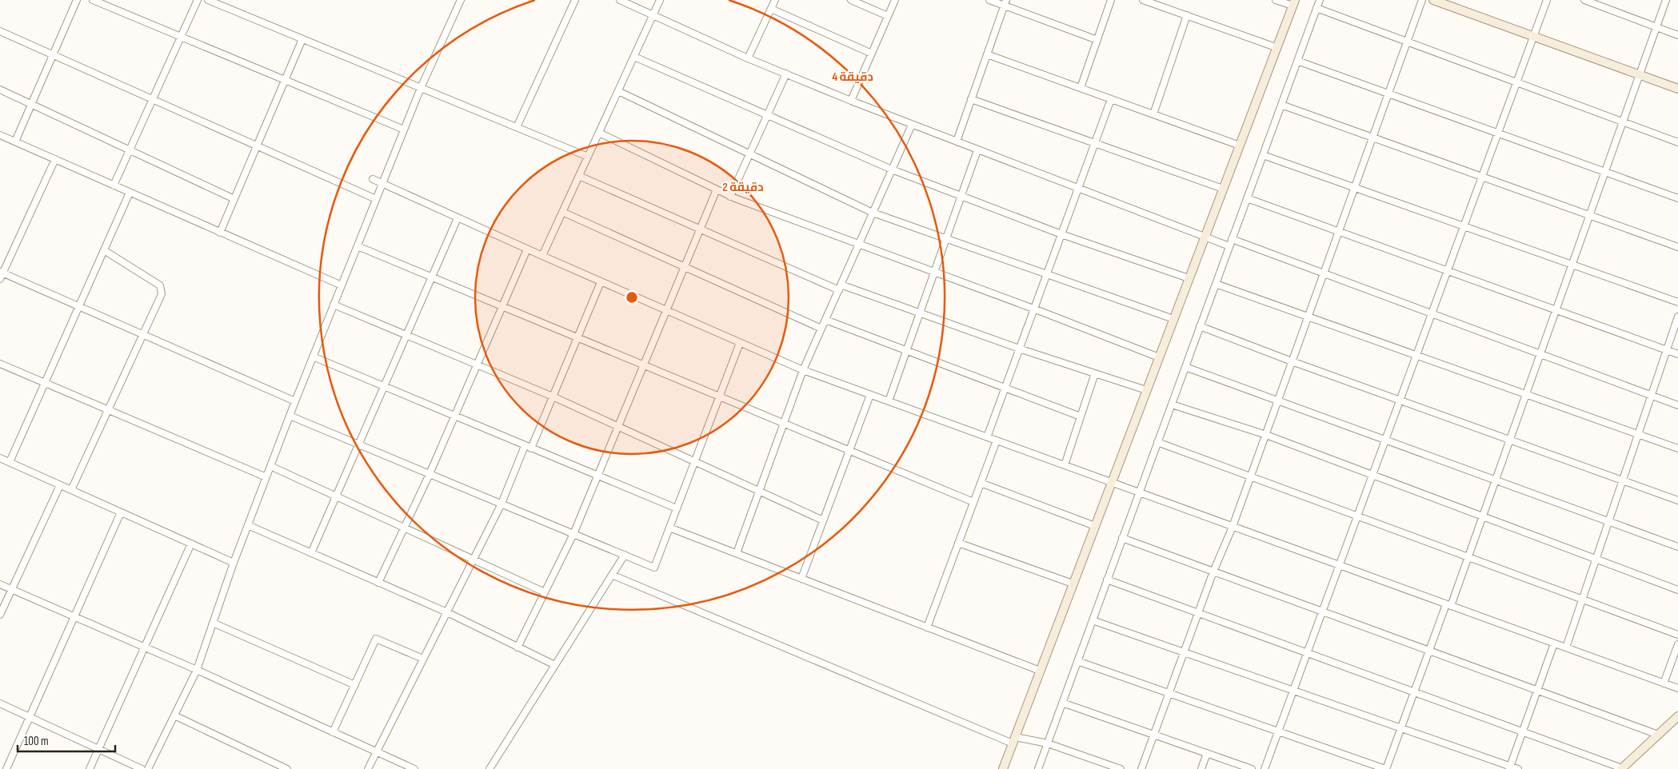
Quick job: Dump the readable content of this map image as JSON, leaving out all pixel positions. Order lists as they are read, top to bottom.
{
  "scale_bar": "100 m",
  "rings": ["4 دقيقة", "2 دقيقة"]
}
